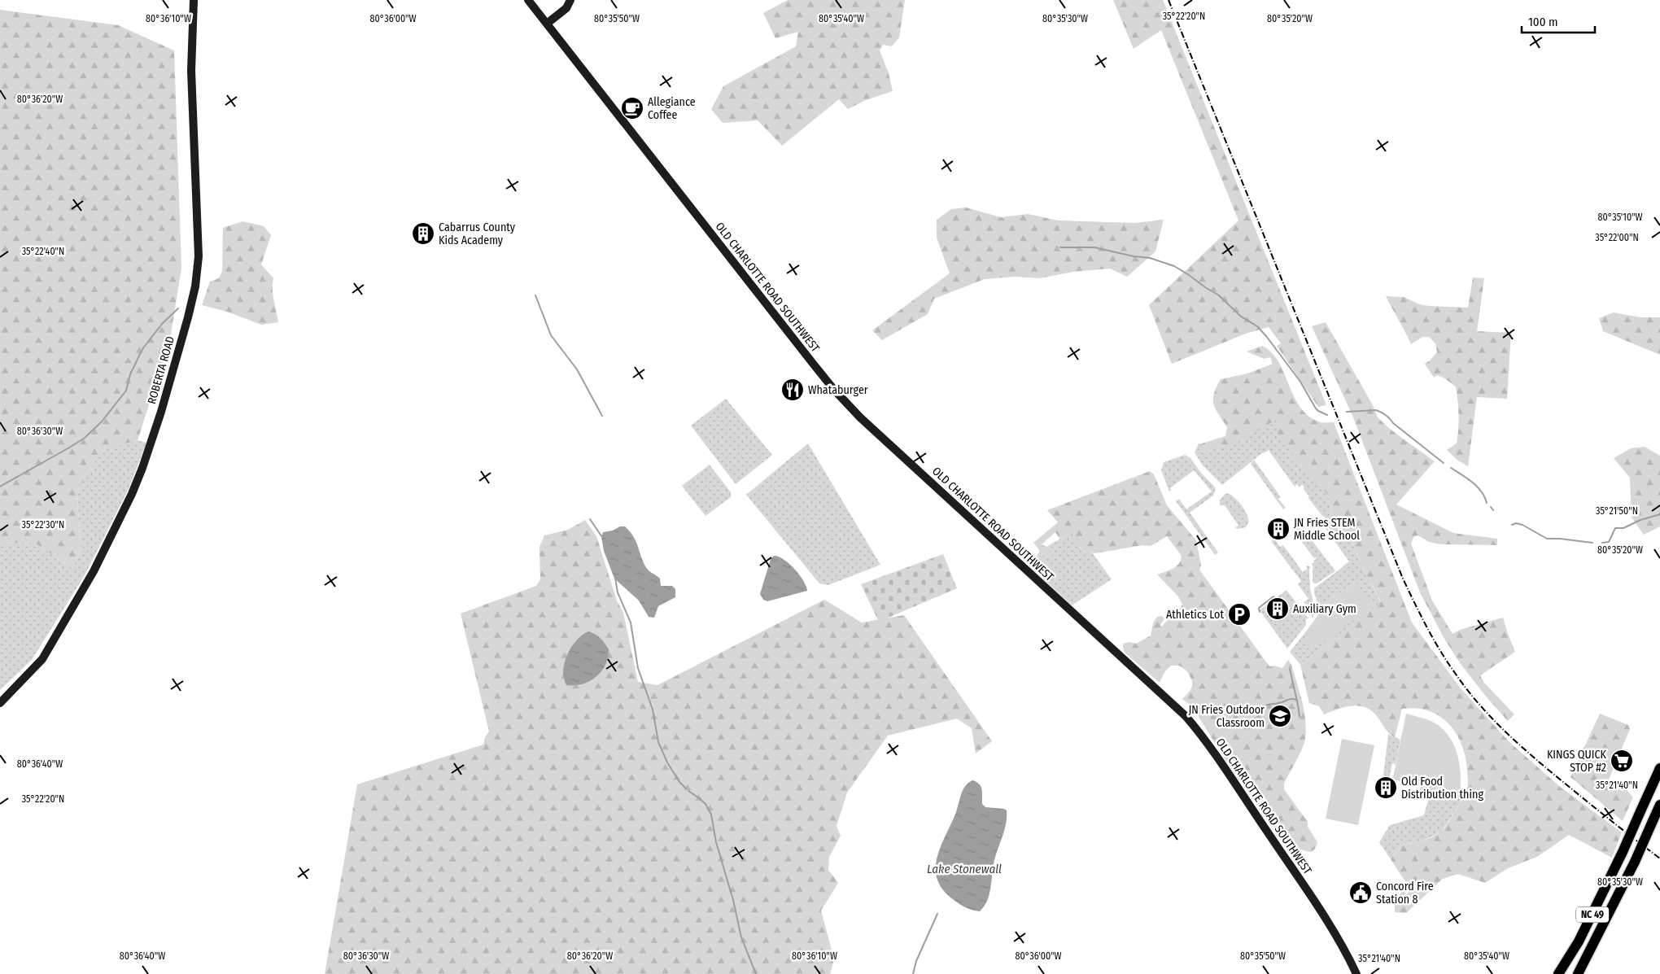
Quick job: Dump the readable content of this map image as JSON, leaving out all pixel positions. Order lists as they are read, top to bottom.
{
  "streets": {
    "highway": ["NC 49"],
    "main road": ["OLD CHARLOTTE ROAD SOUTHWEST", "ROBERTA ROAD"]
  },
  "water": ["Lake Stonewall"],
  "places": {
    "cafe": ["Allegiance Coffee"],
    "building": [
      "Cabarrus County Kids Academy",
      "JN Fries STEM Middle School",
      "Auxiliary Gym",
      "Old Food Distribution thing"
    ],
    "restaurant": ["Whataburger"],
    "parking": ["Athletics Lot"],
    "school or university": ["JN Fries Outdoor Classroom"],
    "supermarket": ["KINGS QUICK STOP #2"],
    "public building": ["Concord Fire Station 8"]
  },
  "scale_bar": "100 m",
  "coordinates": [
    "35°22'20\"N",
    "80°36'10\"W",
    "80°36'00\"W",
    "80°35'50\"W",
    "80°35'40\"W",
    "80°35'30\"W",
    "80°35'20\"W",
    "80°36'20\"W",
    "80°35'10\"W",
    "35°22'00\"N",
    "35°22'40\"N",
    "80°36'30\"W",
    "35°21'50\"N",
    "35°22'30\"N",
    "80°36'40\"W",
    "35°21'40\"N"
  ]
}
